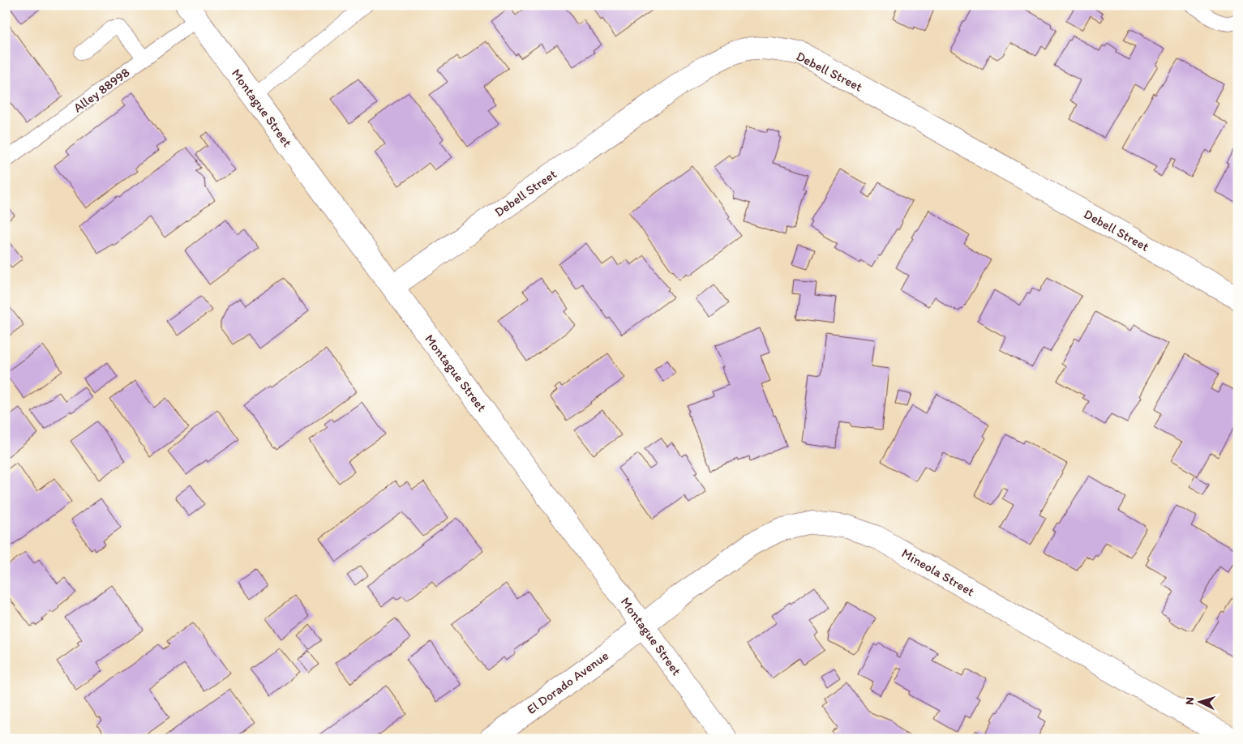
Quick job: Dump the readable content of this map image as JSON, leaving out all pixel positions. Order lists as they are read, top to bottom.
{
  "streets": {
    "street": [
      "Debell Street",
      "Montague Street",
      "Mineola Street",
      "El Dorado Avenue"
    ],
    "lane": ["Alley 88998"]
  },
  "crossings": [
    ["Debell Street", "Montague Street"],
    ["Alley 88998", "Montague Street"],
    ["Montague Street", "Mineola Street"],
    ["Montague Street", "El Dorado Avenue"],
    ["Mineola Street", "El Dorado Avenue"]
  ],
  "north": "left"
}
